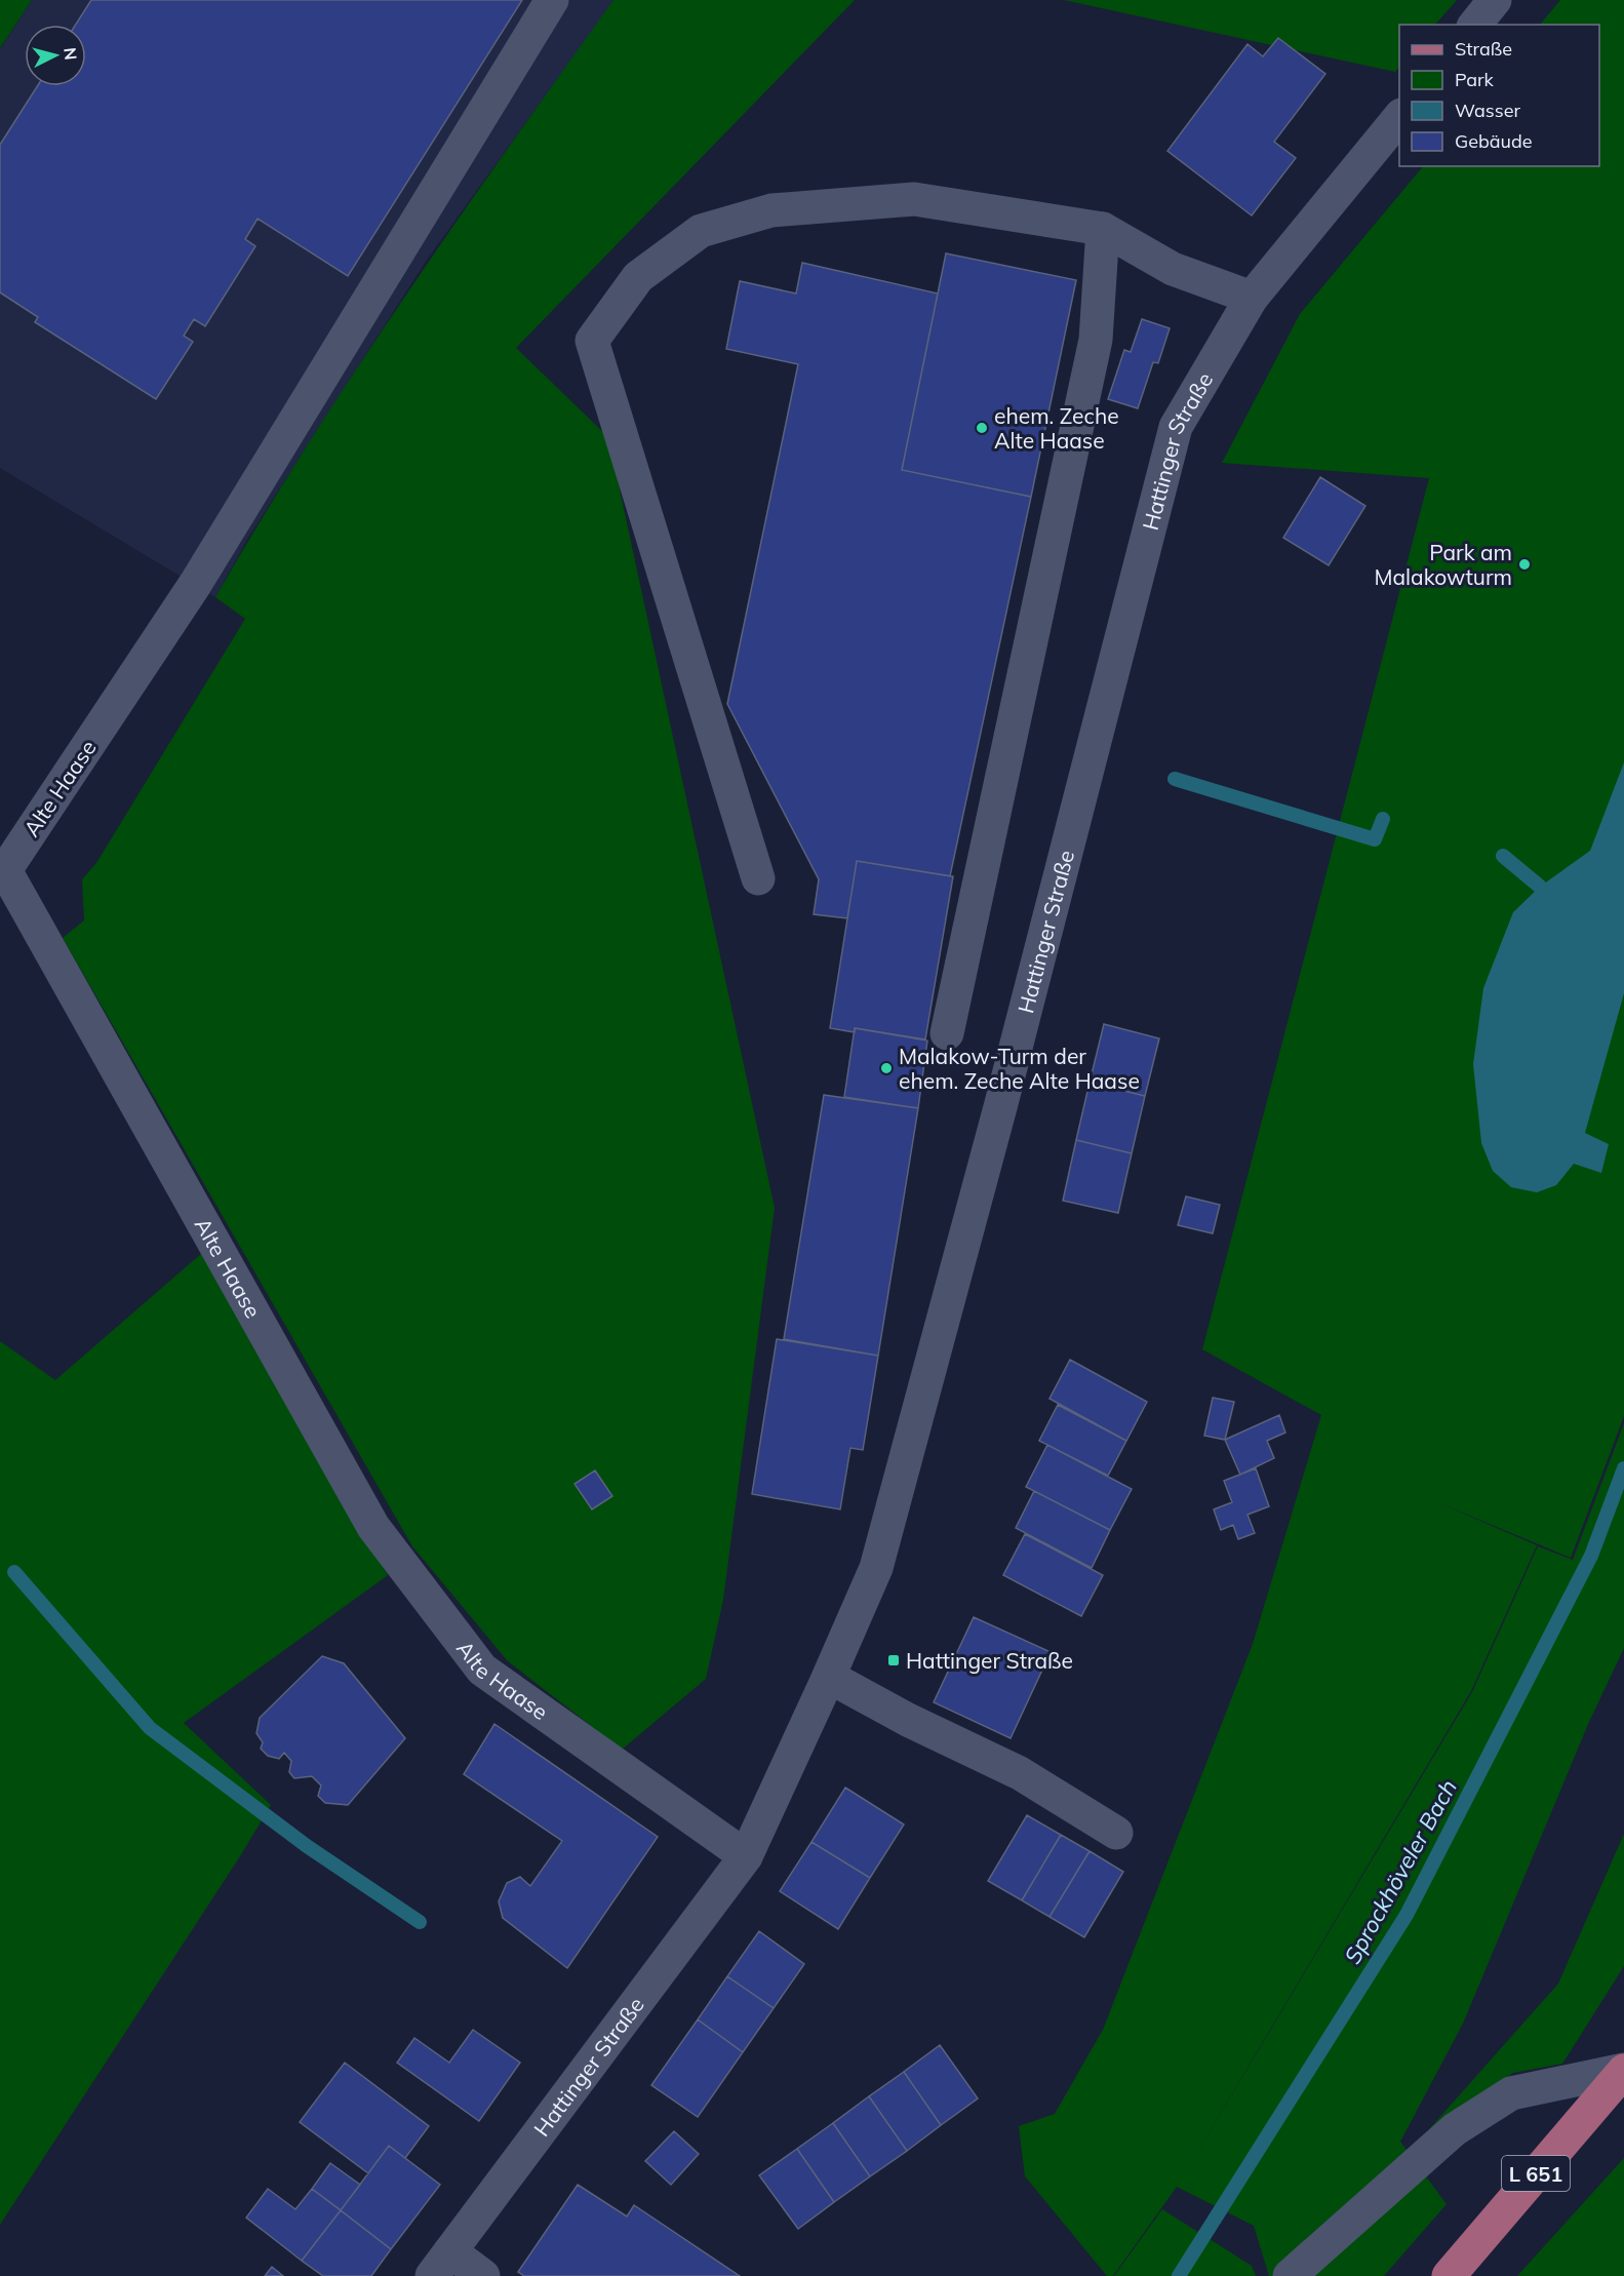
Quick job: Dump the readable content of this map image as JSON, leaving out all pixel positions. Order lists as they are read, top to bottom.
{
  "streets": {
    "main road": ["L 651"],
    "street": ["Hattinger Straße", "Alte Haase"]
  },
  "crossings": [
    ["Hattinger Straße", "Alte Haase"]
  ],
  "water": ["Sprockhöveler Bach"],
  "places": {
    "other": ["ehem. Zeche Alte Haase", "Park am Malakowturm", "Malakow-Turm der ehem. Zeche Alte Haase"],
    "transit": ["Hattinger Straße"]
  },
  "legend": [
    "Straße",
    "Park",
    "Wasser",
    "Gebäude"
  ],
  "north": "right"
}
